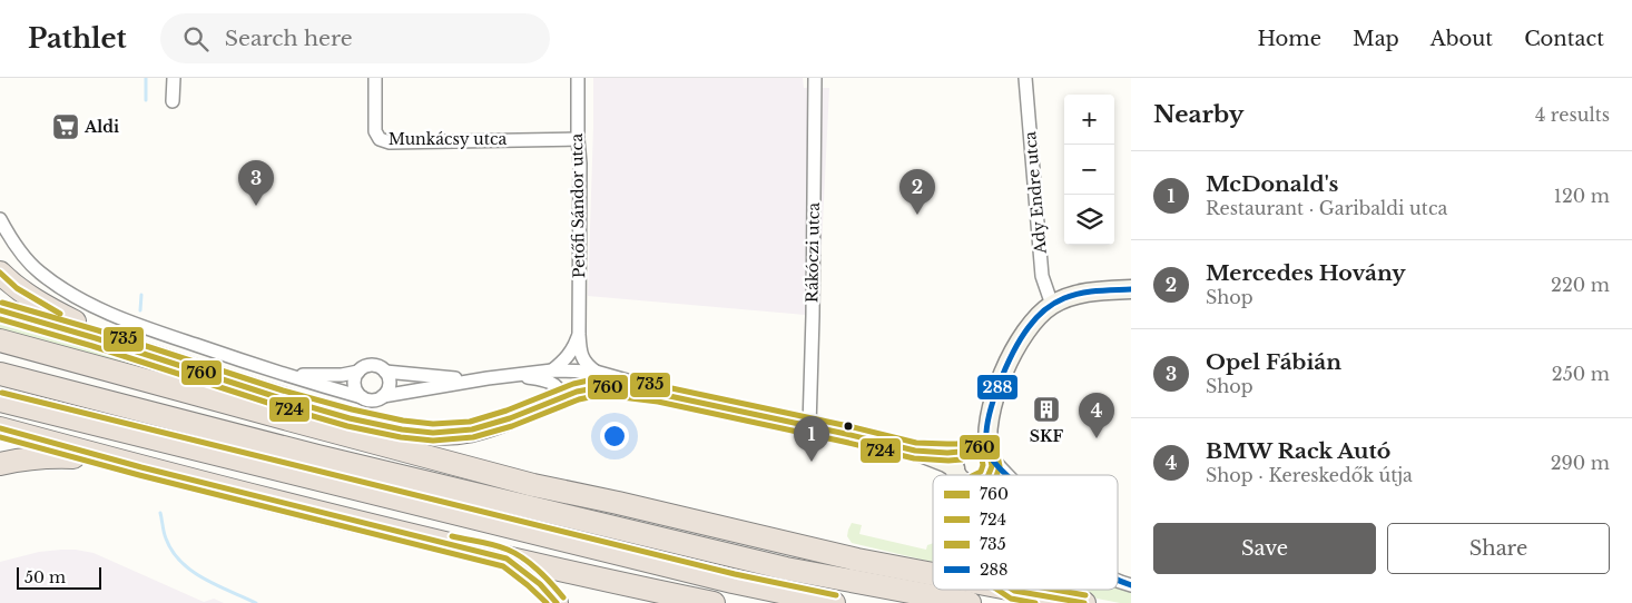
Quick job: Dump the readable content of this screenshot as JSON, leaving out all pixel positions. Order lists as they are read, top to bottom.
{
  "streets": {
    "street": [
      "Munkácsy utca",
      "Ady Endre utca",
      "Petőfi Sándor utca",
      "Rákóczi utca"
    ]
  },
  "crossings": [
    ["Munkácsy utca", "Petőfi Sándor utca"]
  ],
  "places": {
    "supermarket": ["Aldi"],
    "building": ["SKF"]
  },
  "lines": [
    "transit line 760",
    "transit line 288",
    "transit line 735",
    "transit line 724"
  ],
  "legend": [
    "760",
    "724",
    "735",
    "288"
  ],
  "scale_bar": "50 m",
  "page": {
    "header": "Pathlet",
    "search": "Search here",
    "nav": [
      "Home",
      "Map",
      "About",
      "Contact"
    ],
    "heading": ["Nearby", "4 results"],
    "map_buttons": ["+", "−"],
    "list": [
      {
        "mark": "1",
        "name": "McDonald's",
        "note": "Restaurant · Garibaldi utca",
        "value": "120 m"
      },
      {
        "mark": "2",
        "name": "Mercedes Hovány",
        "note": "Shop",
        "value": "220 m"
      },
      {
        "mark": "3",
        "name": "Opel Fábián",
        "note": "Shop",
        "value": "250 m"
      },
      {
        "mark": "4",
        "name": "BMW Rack Autó",
        "note": "Shop · Kereskedők útja",
        "value": "290 m"
      }
    ],
    "pins": [
      "3",
      "2",
      "4",
      "1"
    ],
    "buttons": ["Save", "Share"],
    "scale": "50 m"
  }
}
